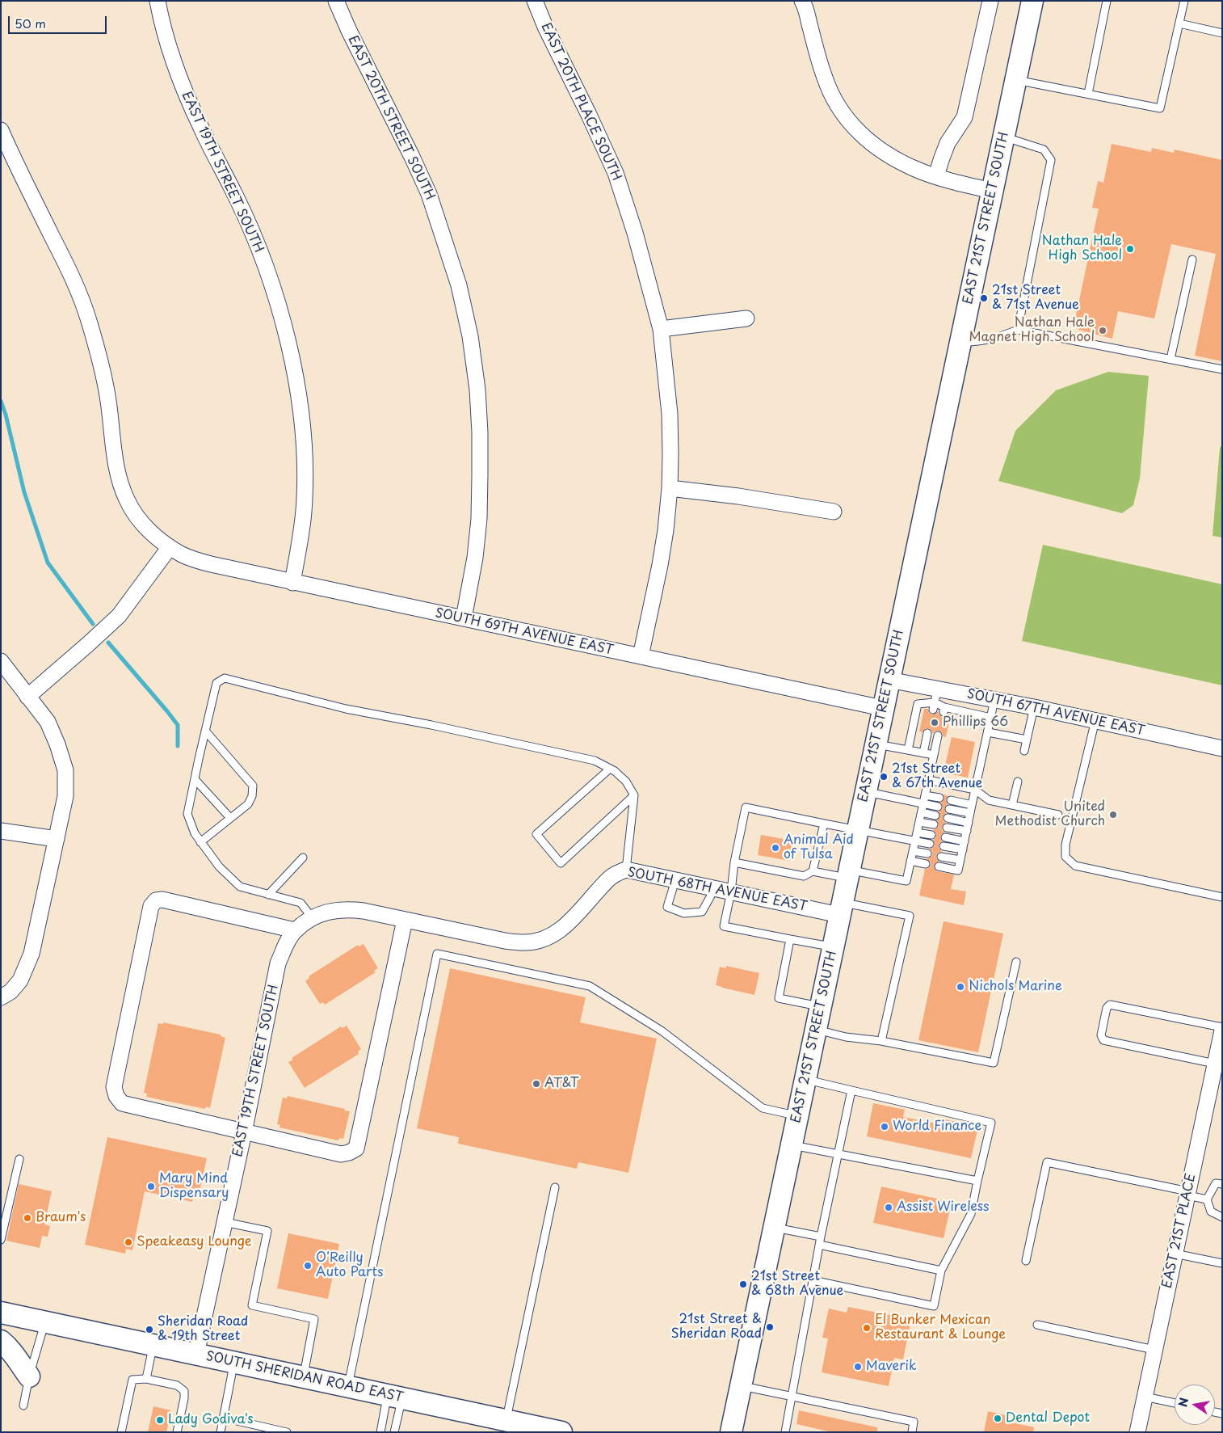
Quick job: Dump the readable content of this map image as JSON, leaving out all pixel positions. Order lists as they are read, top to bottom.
{
  "streets": {
    "main road": ["EAST 21ST STREET SOUTH", "SOUTH SHERIDAN ROAD EAST"],
    "street": [
      "EAST 20TH PLACE SOUTH",
      "EAST 20TH STREET SOUTH",
      "EAST 19TH STREET SOUTH",
      "SOUTH 69TH AVENUE EAST",
      "SOUTH 67TH AVENUE EAST",
      "SOUTH 68TH AVENUE EAST",
      "EAST 21ST PLACE"
    ]
  },
  "crossings": [
    ["EAST 20TH PLACE SOUTH", "SOUTH 69TH AVENUE EAST"],
    ["EAST 20TH STREET SOUTH", "SOUTH 69TH AVENUE EAST"],
    ["EAST 19TH STREET SOUTH", "SOUTH 69TH AVENUE EAST"],
    ["EAST 19TH STREET SOUTH", "SOUTH 68TH AVENUE EAST"],
    ["EAST 19TH STREET SOUTH", "SOUTH SHERIDAN ROAD EAST"],
    ["EAST 21ST STREET SOUTH", "SOUTH 69TH AVENUE EAST"],
    ["EAST 21ST STREET SOUTH", "SOUTH 67TH AVENUE EAST"],
    ["EAST 21ST STREET SOUTH", "SOUTH 68TH AVENUE EAST"]
  ],
  "places": [
    "Nathan Hale High School",
    "21st Street & 71st Avenue",
    "Nathan Hale Magnet High School",
    "Phillips 66",
    "21st Street & 67th Avenue",
    "United Methodist Church",
    "Animal Aid of Tulsa",
    "Nichols Marine",
    "AT&T",
    "World Finance",
    "Mary Mind Dispensary",
    "Assist Wireless",
    "Braum's",
    "Speakeasy Lounge",
    "O'Reilly Auto Parts",
    "21st Street & 68th Avenue",
    "21st Street & Sheridan Road",
    "El Bunker Mexican Restaurant & Lounge",
    "Sheridan Road & 19th Street",
    "Maverik",
    "Dental Depot",
    "Lady Godiva's"
  ],
  "scale_bar": "50 m",
  "north": "left"
}
